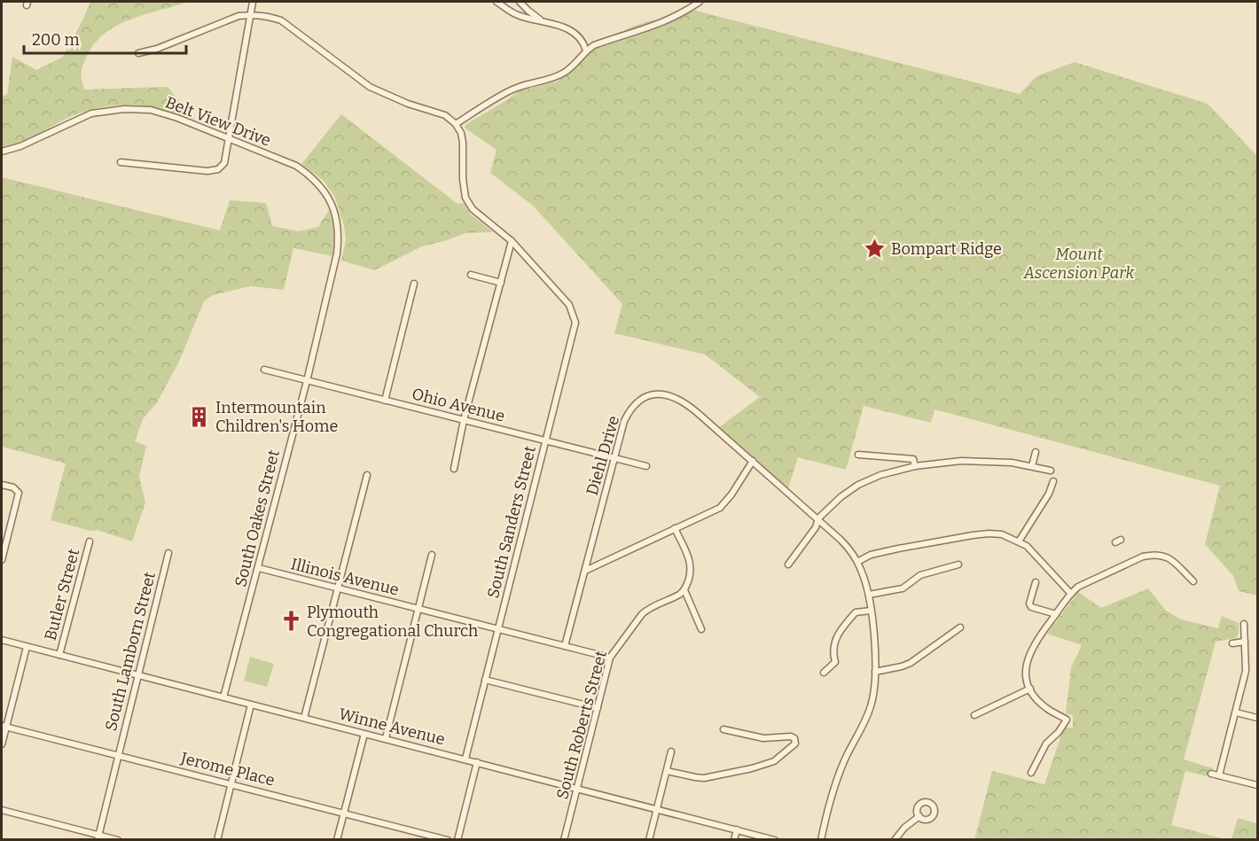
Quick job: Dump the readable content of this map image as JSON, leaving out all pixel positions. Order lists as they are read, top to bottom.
{
  "streets": {
    "street": [
      "Belt View Drive",
      "Ohio Avenue",
      "Diehl Drive",
      "South Oakes Street",
      "South Sanders Street",
      "Illinois Avenue",
      "Butler Street",
      "South Lamborn Street",
      "South Roberts Street",
      "Winne Avenue",
      "Jerome Place"
    ]
  },
  "crossings": [
    ["Belt View Drive", "South Oakes Street"],
    ["Ohio Avenue", "Diehl Drive"],
    ["Ohio Avenue", "South Oakes Street"],
    ["Ohio Avenue", "South Sanders Street"],
    ["Diehl Drive", "Illinois Avenue"],
    ["South Oakes Street", "Illinois Avenue"],
    ["South Oakes Street", "Winne Avenue"],
    ["South Sanders Street", "Illinois Avenue"],
    ["South Sanders Street", "Winne Avenue"],
    ["Illinois Avenue", "South Roberts Street"],
    ["Butler Street", "Winne Avenue"],
    ["South Lamborn Street", "Winne Avenue"],
    ["South Lamborn Street", "Jerome Place"],
    ["South Roberts Street", "Winne Avenue"]
  ],
  "parks": ["Mount Ascension Park"],
  "places": {
    "place": ["Bompart Ridge"],
    "building": ["Intermountain Children's Home"],
    "church": ["Plymouth Congregational Church"]
  },
  "scale_bar": "200 m"
}
